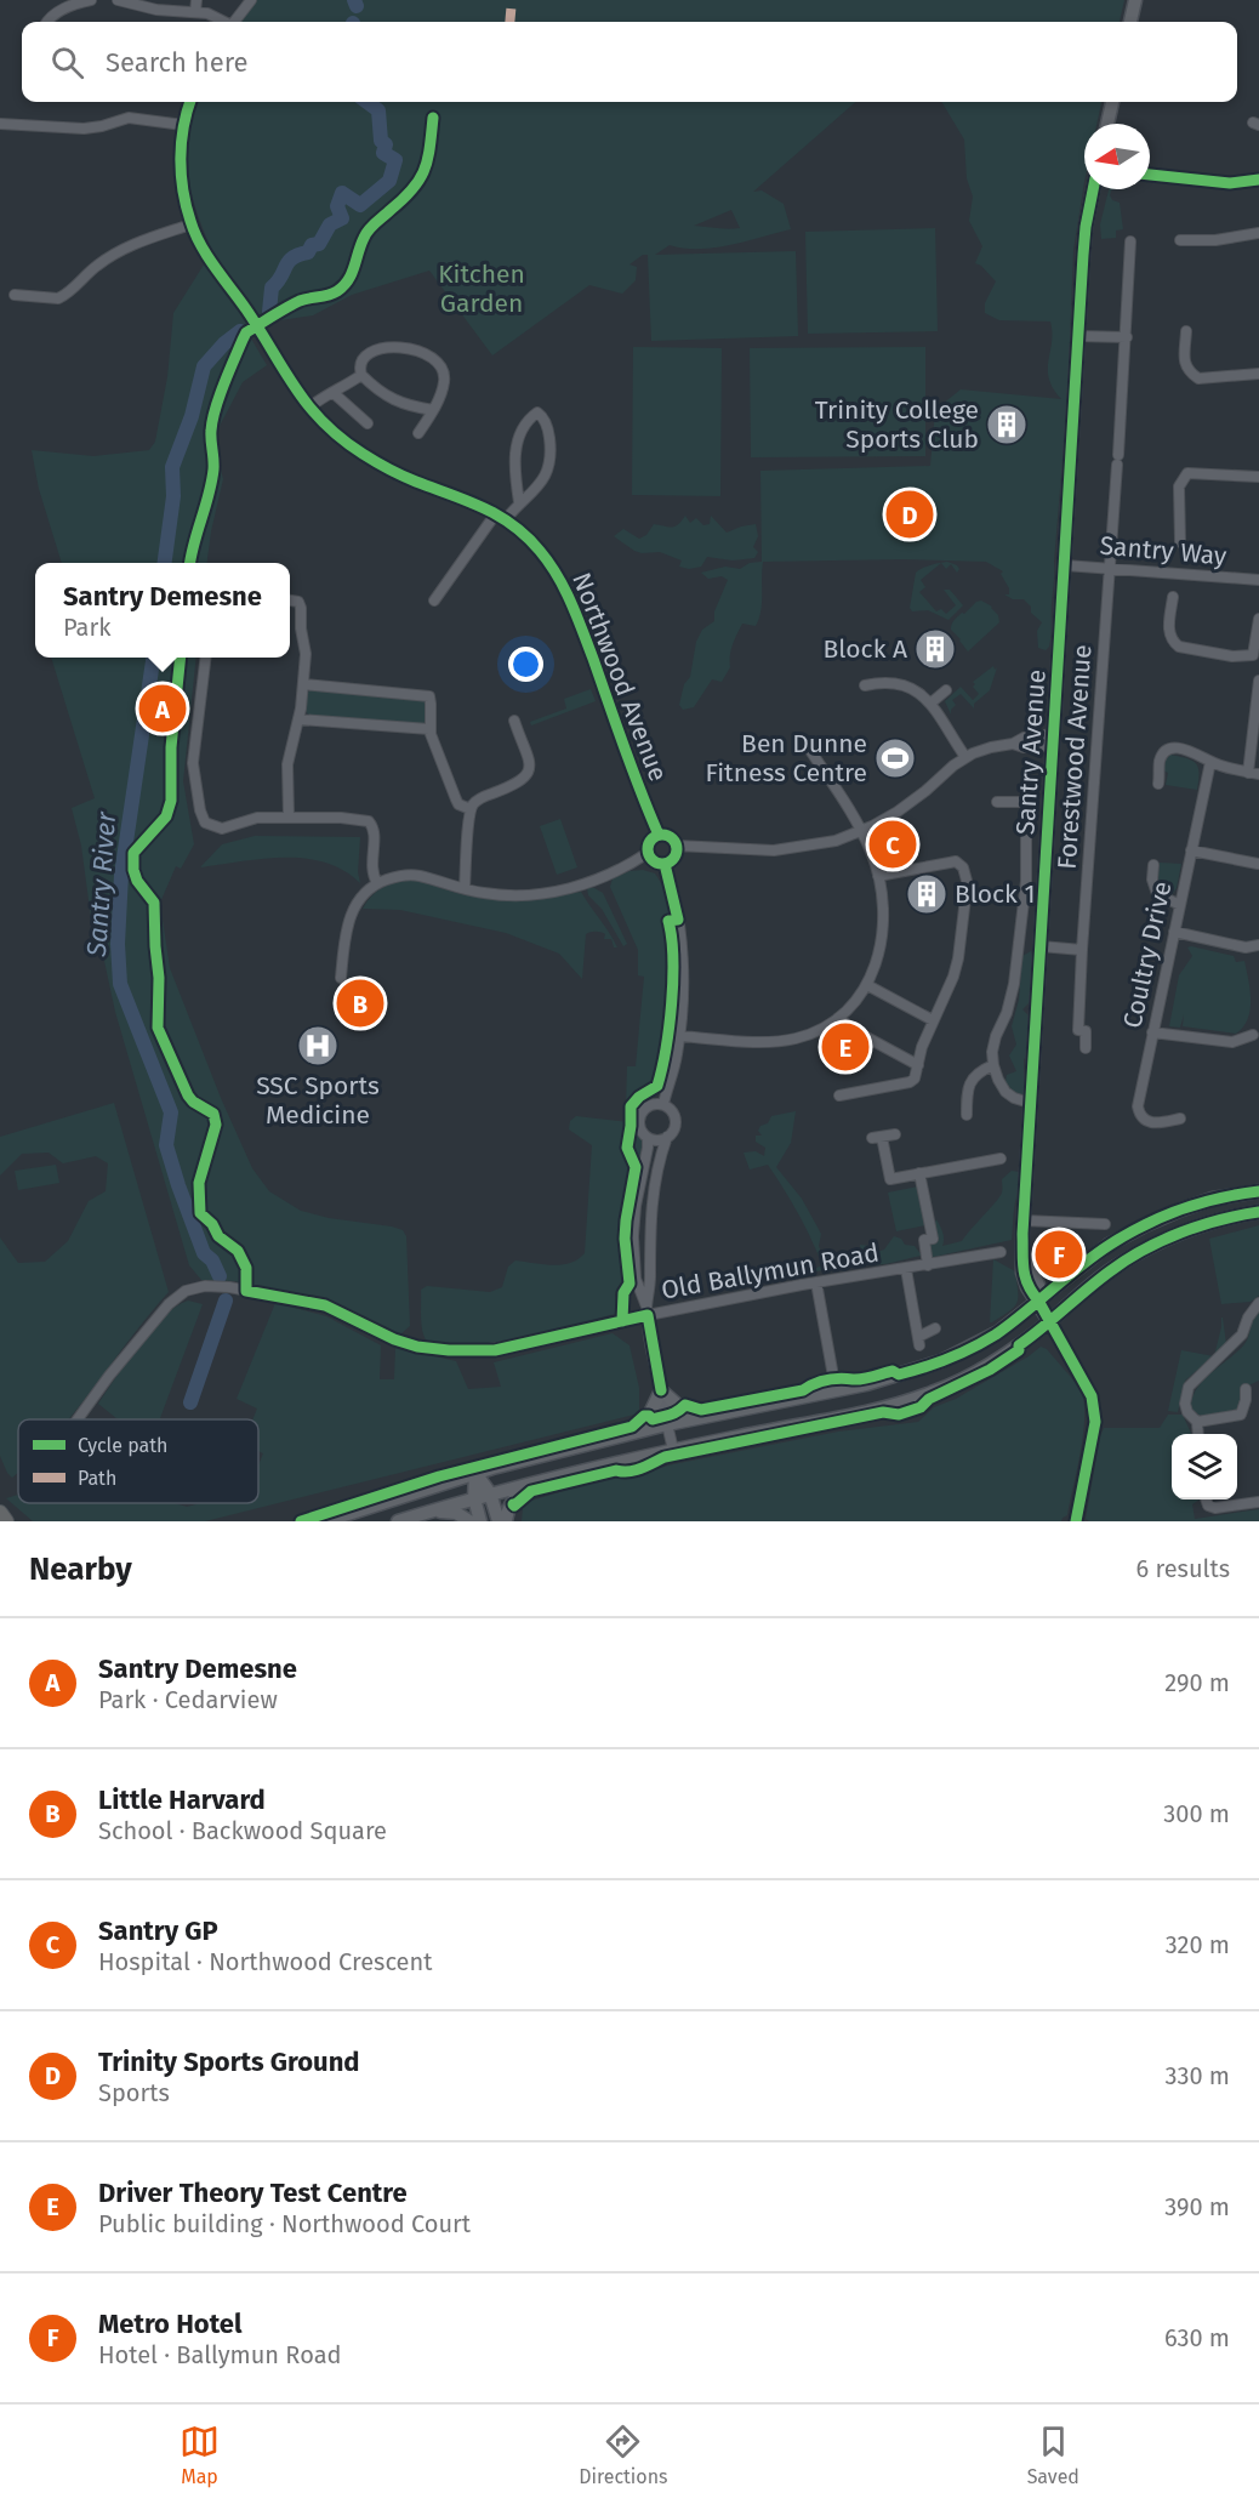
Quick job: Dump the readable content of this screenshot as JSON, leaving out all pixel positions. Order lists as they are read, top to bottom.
{
  "streets": {
    "main road": ["Santry Avenue"],
    "street": [
      "Santry Way",
      "Northwood Avenue",
      "Forestwood Avenue",
      "Coultry Drive",
      "Old Ballymun Road"
    ]
  },
  "crossings": [
    ["Santry Way", "Santry Avenue"],
    ["Santry Way", "Forestwood Avenue"]
  ],
  "water": ["Santry River"],
  "parks": ["Kitchen Garden"],
  "places": {
    "building": ["Trinity College Sports Club", "Block A", "Block 1"],
    "sports": ["Ben Dunne Fitness Centre"],
    "hospital": ["SSC Sports Medicine"]
  },
  "legend": ["Cycle path", "Path"],
  "north": "left",
  "page": {
    "search": "Search here",
    "pins": [
      "D",
      "A",
      "C",
      "B",
      "E",
      "F"
    ],
    "popup": ["Santry Demesne", "Park"],
    "heading": ["Nearby", "6 results"],
    "list": [
      {
        "mark": "A",
        "name": "Santry Demesne",
        "note": "Park · Cedarview",
        "value": "290 m"
      },
      {
        "mark": "B",
        "name": "Little Harvard",
        "note": "School · Backwood Square",
        "value": "300 m"
      },
      {
        "mark": "C",
        "name": "Santry GP",
        "note": "Hospital · Northwood Crescent",
        "value": "320 m"
      },
      {
        "mark": "D",
        "name": "Trinity Sports Ground",
        "note": "Sports",
        "value": "330 m"
      },
      {
        "mark": "E",
        "name": "Driver Theory Test Centre",
        "note": "Public building · Northwood Court",
        "value": "390 m"
      },
      {
        "mark": "F",
        "name": "Metro Hotel",
        "note": "Hotel · Ballymun Road",
        "value": "630 m"
      }
    ],
    "nav": ["Map", "Directions", "Saved"]
  }
}
